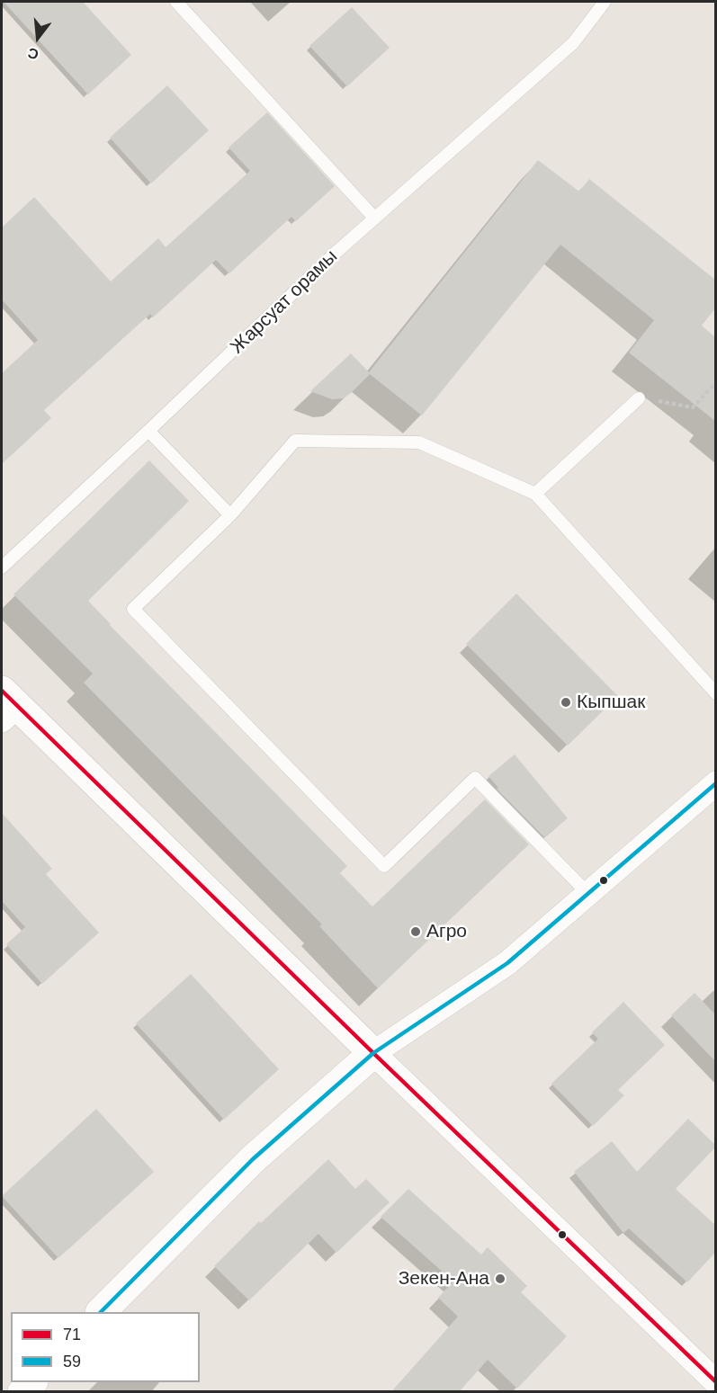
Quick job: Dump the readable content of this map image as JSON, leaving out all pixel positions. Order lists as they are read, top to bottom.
{
  "streets": {
    "lane": ["Жарсуат орамы"]
  },
  "places": ["Кыпшак", "Агро", "Зекен-Ана"],
  "lines": ["transit line 71", "transit line 59"],
  "legend": ["71", "59"],
  "north": "bottom"
}
